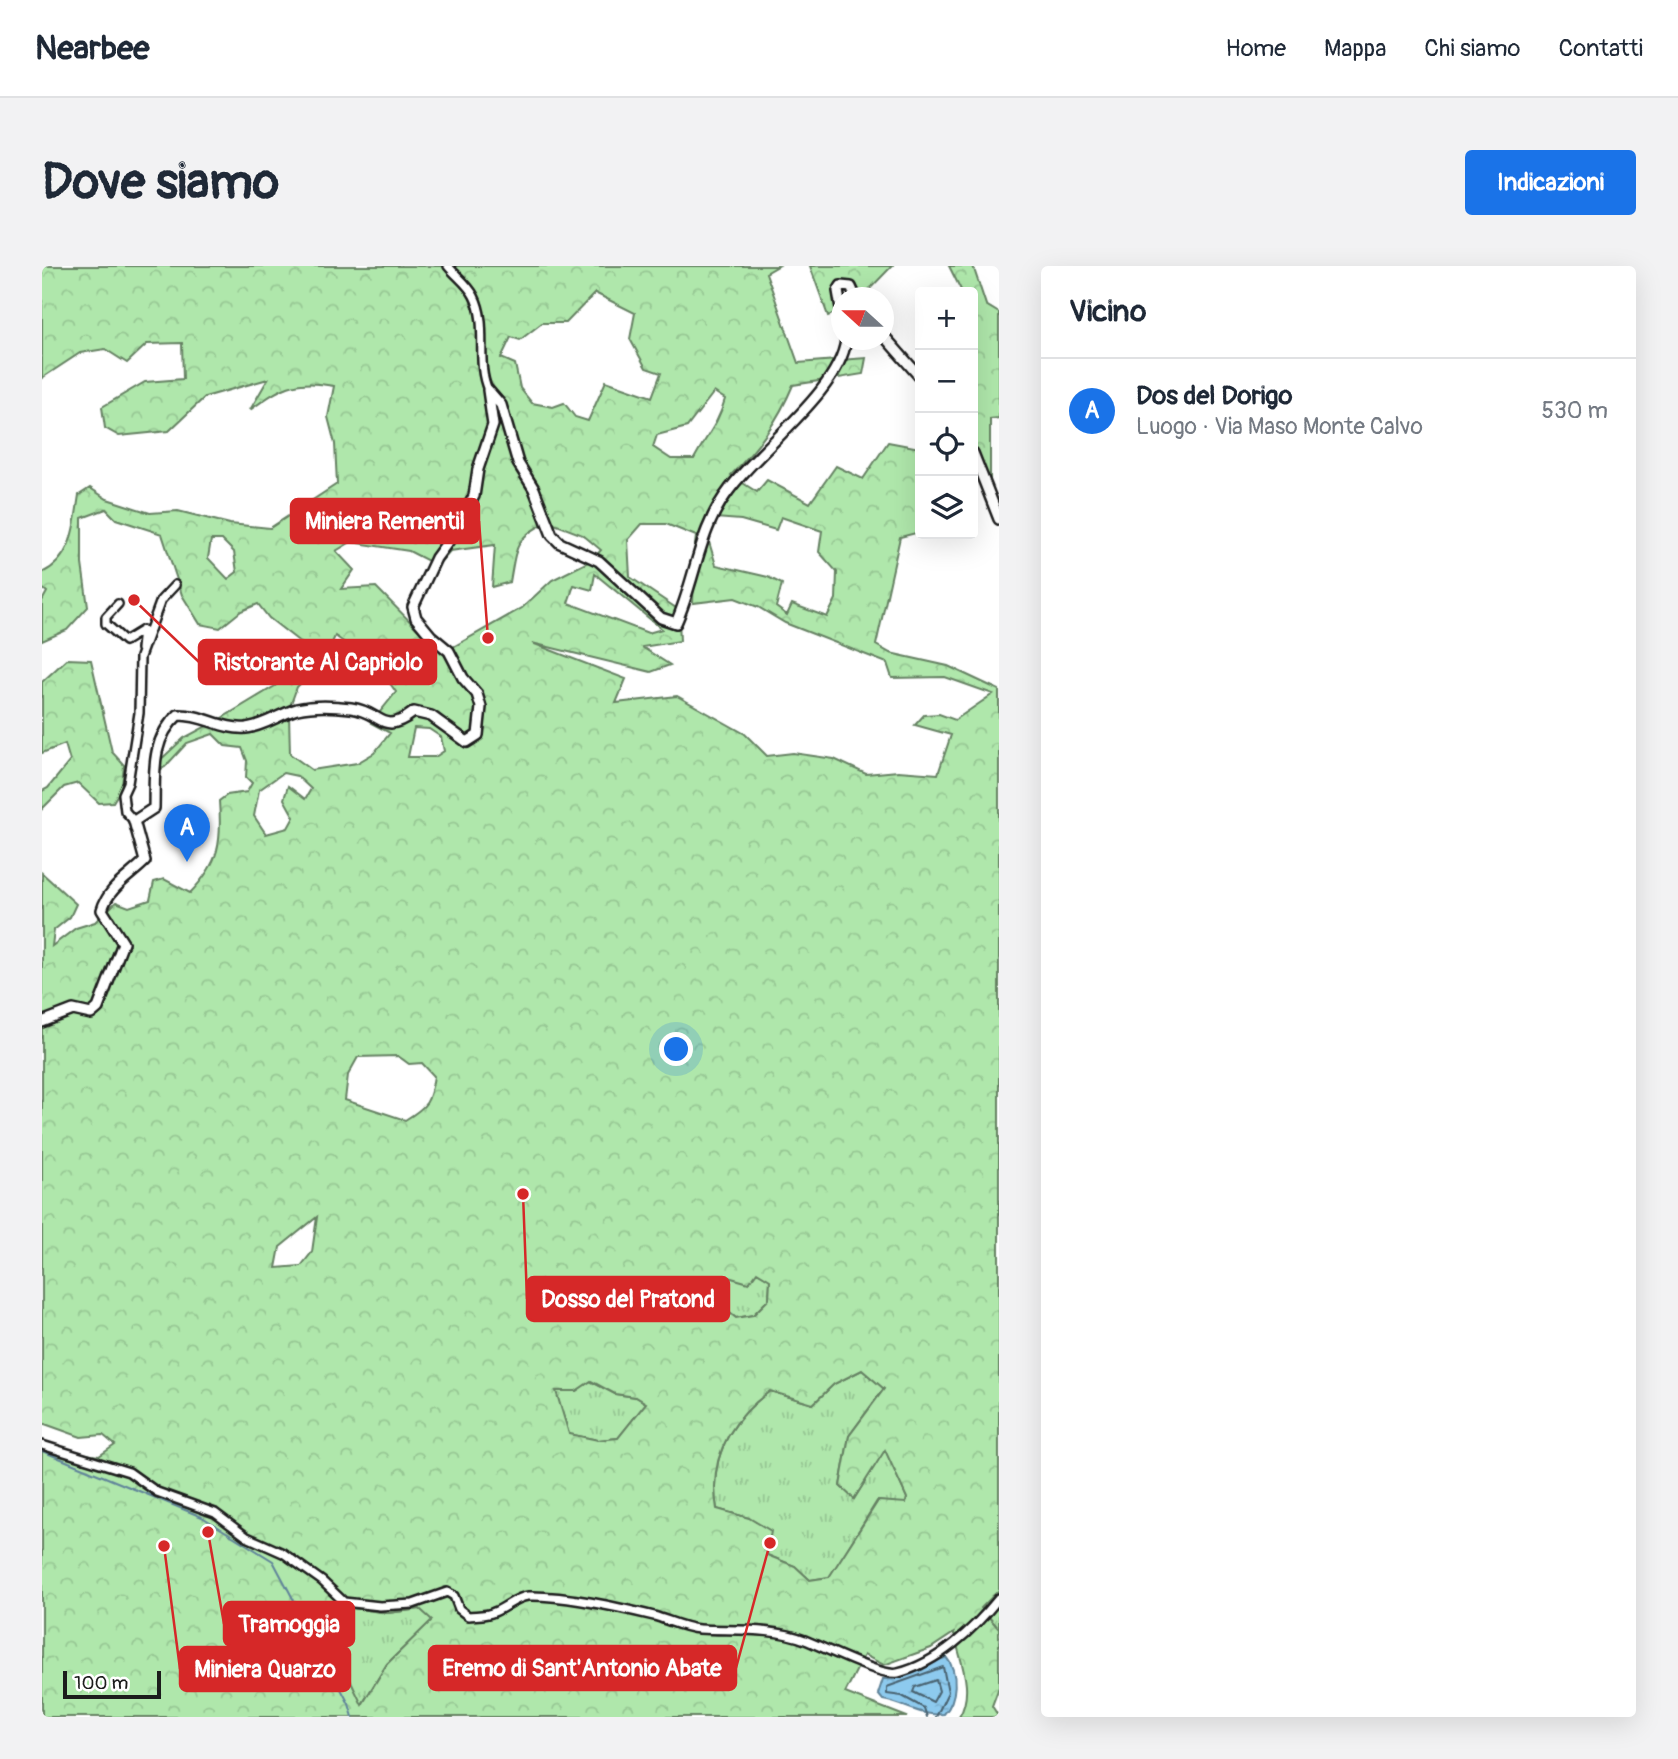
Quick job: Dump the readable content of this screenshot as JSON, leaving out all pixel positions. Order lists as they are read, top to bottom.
{
  "places": [
    "Ristorante Al Capriolo",
    "Miniera Rementil",
    "Dosso del Pratond",
    "Tramoggia",
    "Eremo di Sant'Antonio Abate",
    "Miniera Quarzo"
  ],
  "scale_bar": "100 m",
  "north": "left",
  "page": {
    "header": "Nearbee",
    "nav": [
      "Home",
      "Mappa",
      "Chi siamo",
      "Contatti"
    ],
    "buttons": "Indicazioni",
    "title": "Dove siamo",
    "heading": "Vicino",
    "map_buttons": ["+", "−"],
    "list": [
      {
        "mark": "A",
        "name": "Dos del Dorigo",
        "note": "Luogo · Via Maso Monte Calvo",
        "value": "530 m"
      }
    ],
    "pins": "A",
    "scale": "100 m"
  }
}
